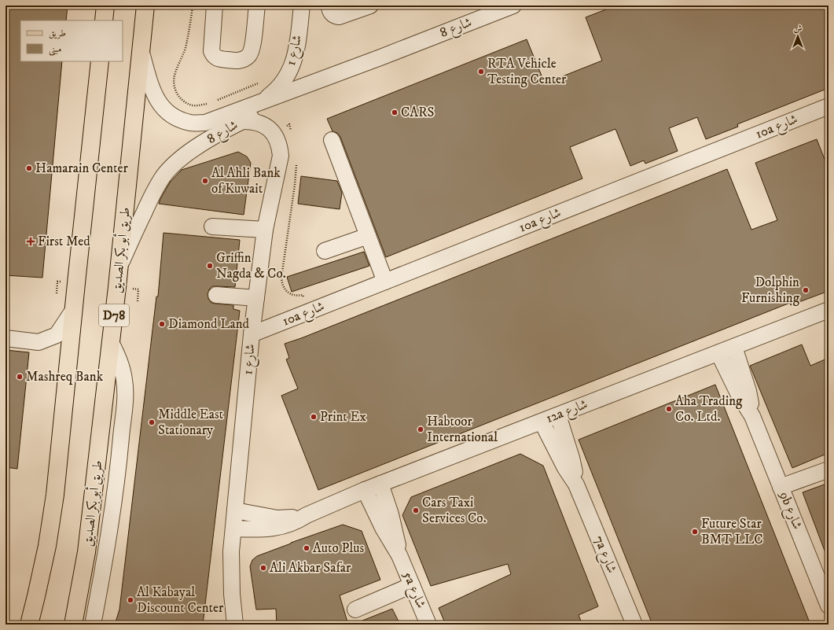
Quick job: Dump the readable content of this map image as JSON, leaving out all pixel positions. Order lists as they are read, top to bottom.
{
  "streets": {
    "main road": ["طريق أبو بكر الصديق", "D78"],
    "street": [
      "شارع 8",
      "شارع 1",
      "10a شارع",
      "12a شارع",
      "9b شارع",
      "7a شارع",
      "5a شارع"
    ]
  },
  "crossings": [
    ["شارع 8", "شارع 1"],
    ["شارع 8", "طريق أبو بكر الصديق"],
    ["شارع 1", "10a شارع"],
    ["شارع 1", "12a شارع"],
    ["12a شارع", "9b شارع"],
    ["12a شارع", "7a شارع"],
    ["12a شارع", "5a شارع"]
  ],
  "places": {
    "other": [
      "RTA Vehicle Testing Center",
      "CARS",
      "Hamarain Center",
      "Al Ahli Bank of Kuwait",
      "Griffin Nagda & Co.",
      "Dolphin Furnishing",
      "Diamond Land",
      "Mashreq Bank",
      "Aha Trading Co. Ltd.",
      "Print Ex",
      "Middle East Stationary",
      "Habtoor International",
      "Cars Taxi Services Co.",
      "Future Star BMT LLC",
      "Auto Plus",
      "Ali Akbar Safar",
      "Al Kabayal Discount Center"
    ],
    "health": ["First Med"]
  },
  "legend": ["طريق", "مبنى"],
  "north": "top"
}
